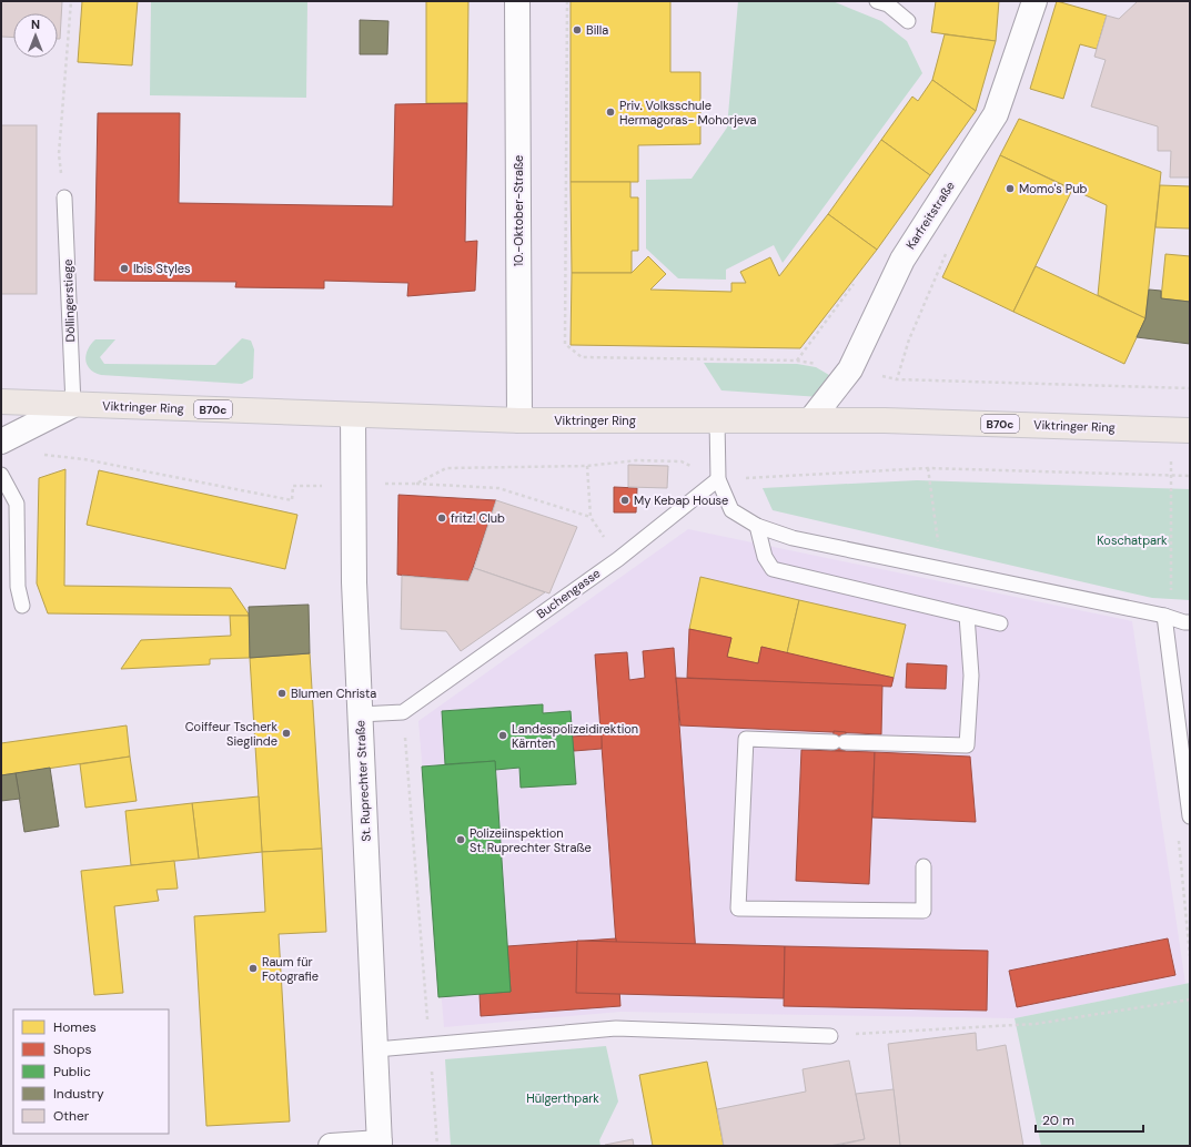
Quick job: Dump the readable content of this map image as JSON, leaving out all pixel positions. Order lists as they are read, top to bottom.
{
  "streets": {
    "main road": ["Viktringer Ring", "B70c"],
    "street": ["10.-Oktober-Straße", "Karfreitstraße", "St. Ruprechter Straße"],
    "lane": ["Döllingerstiege", "Buchengasse"]
  },
  "crossings": [
    ["10.-Oktober-Straße", "Viktringer Ring"],
    ["Karfreitstraße", "Viktringer Ring"],
    ["Döllingerstiege", "Viktringer Ring"],
    ["Viktringer Ring", "St. Ruprechter Straße"]
  ],
  "parks": ["Koschatpark", "Hülgerthpark"],
  "places": [
    "Billa",
    "Priv. Volksschule Hermagoras- Mohorjeva",
    "Momo's Pub",
    "Ibis Styles",
    "My Kebap House",
    "fritz! Club",
    "Blumen Christa",
    "Coiffeur Tscherk Sieglinde",
    "Landespolizeidirektion Kärnten",
    "Polizeiinspektion St. Ruprechter Straße",
    "Raum für Fotografie"
  ],
  "legend": [
    "Homes",
    "Shops",
    "Public",
    "Industry",
    "Other"
  ],
  "scale_bar": "20 m",
  "north": "top"
}
